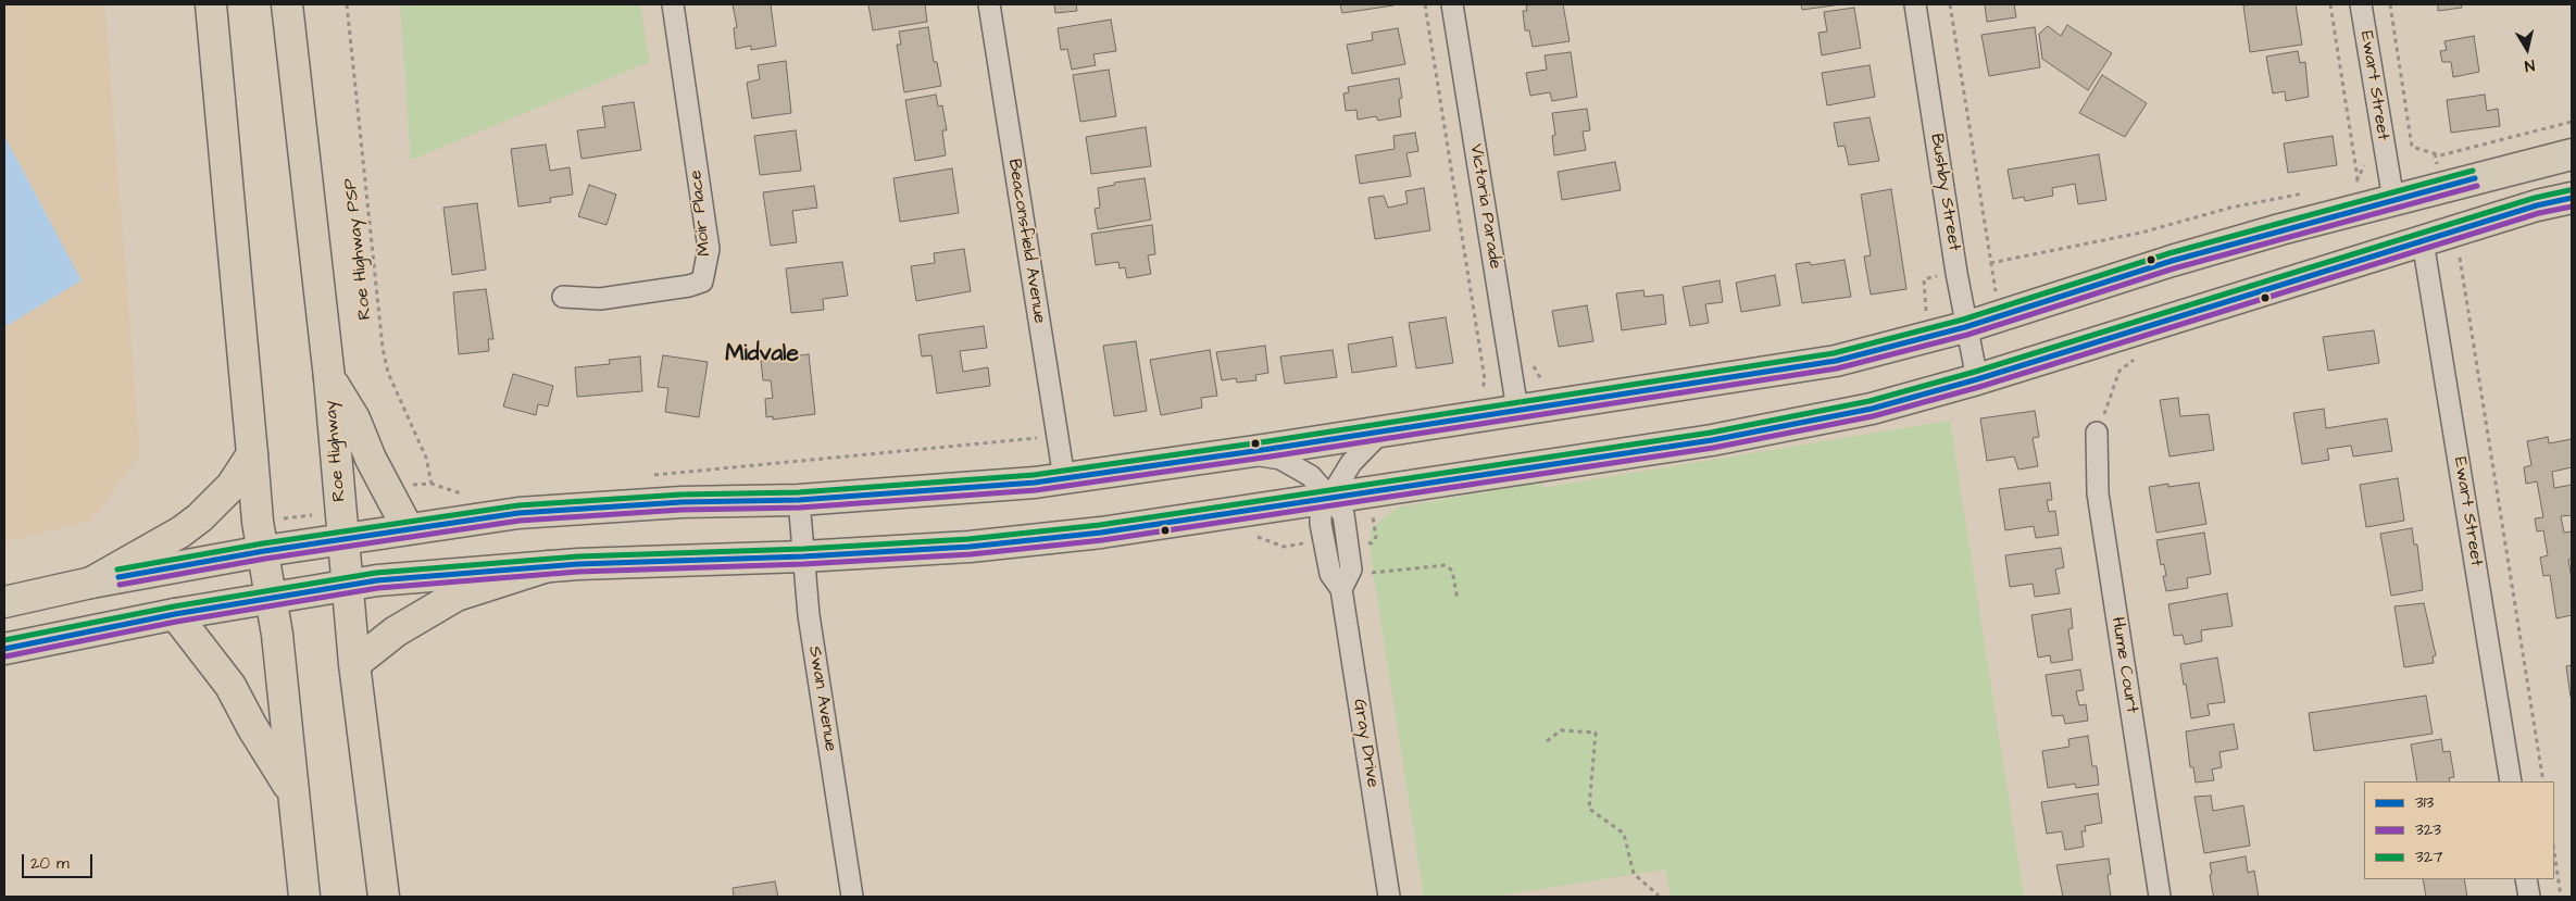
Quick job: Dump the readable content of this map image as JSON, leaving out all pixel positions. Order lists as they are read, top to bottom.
{
  "streets": {
    "main road": ["Roe Highway"],
    "street": [
      "Ewart Street",
      "Bushby Street",
      "Victoria Parade",
      "Moir Place",
      "Beaconsfield Avenue",
      "Hume Court",
      "Swan Avenue",
      "Gray Drive"
    ],
    "path": ["Roe Highway PSP"]
  },
  "districts": ["Midvale"],
  "lines": ["transit line 327", "transit line 313", "transit line 323"],
  "legend": ["313", "323", "327"],
  "scale_bar": "20 m",
  "north": "bottom"
}
